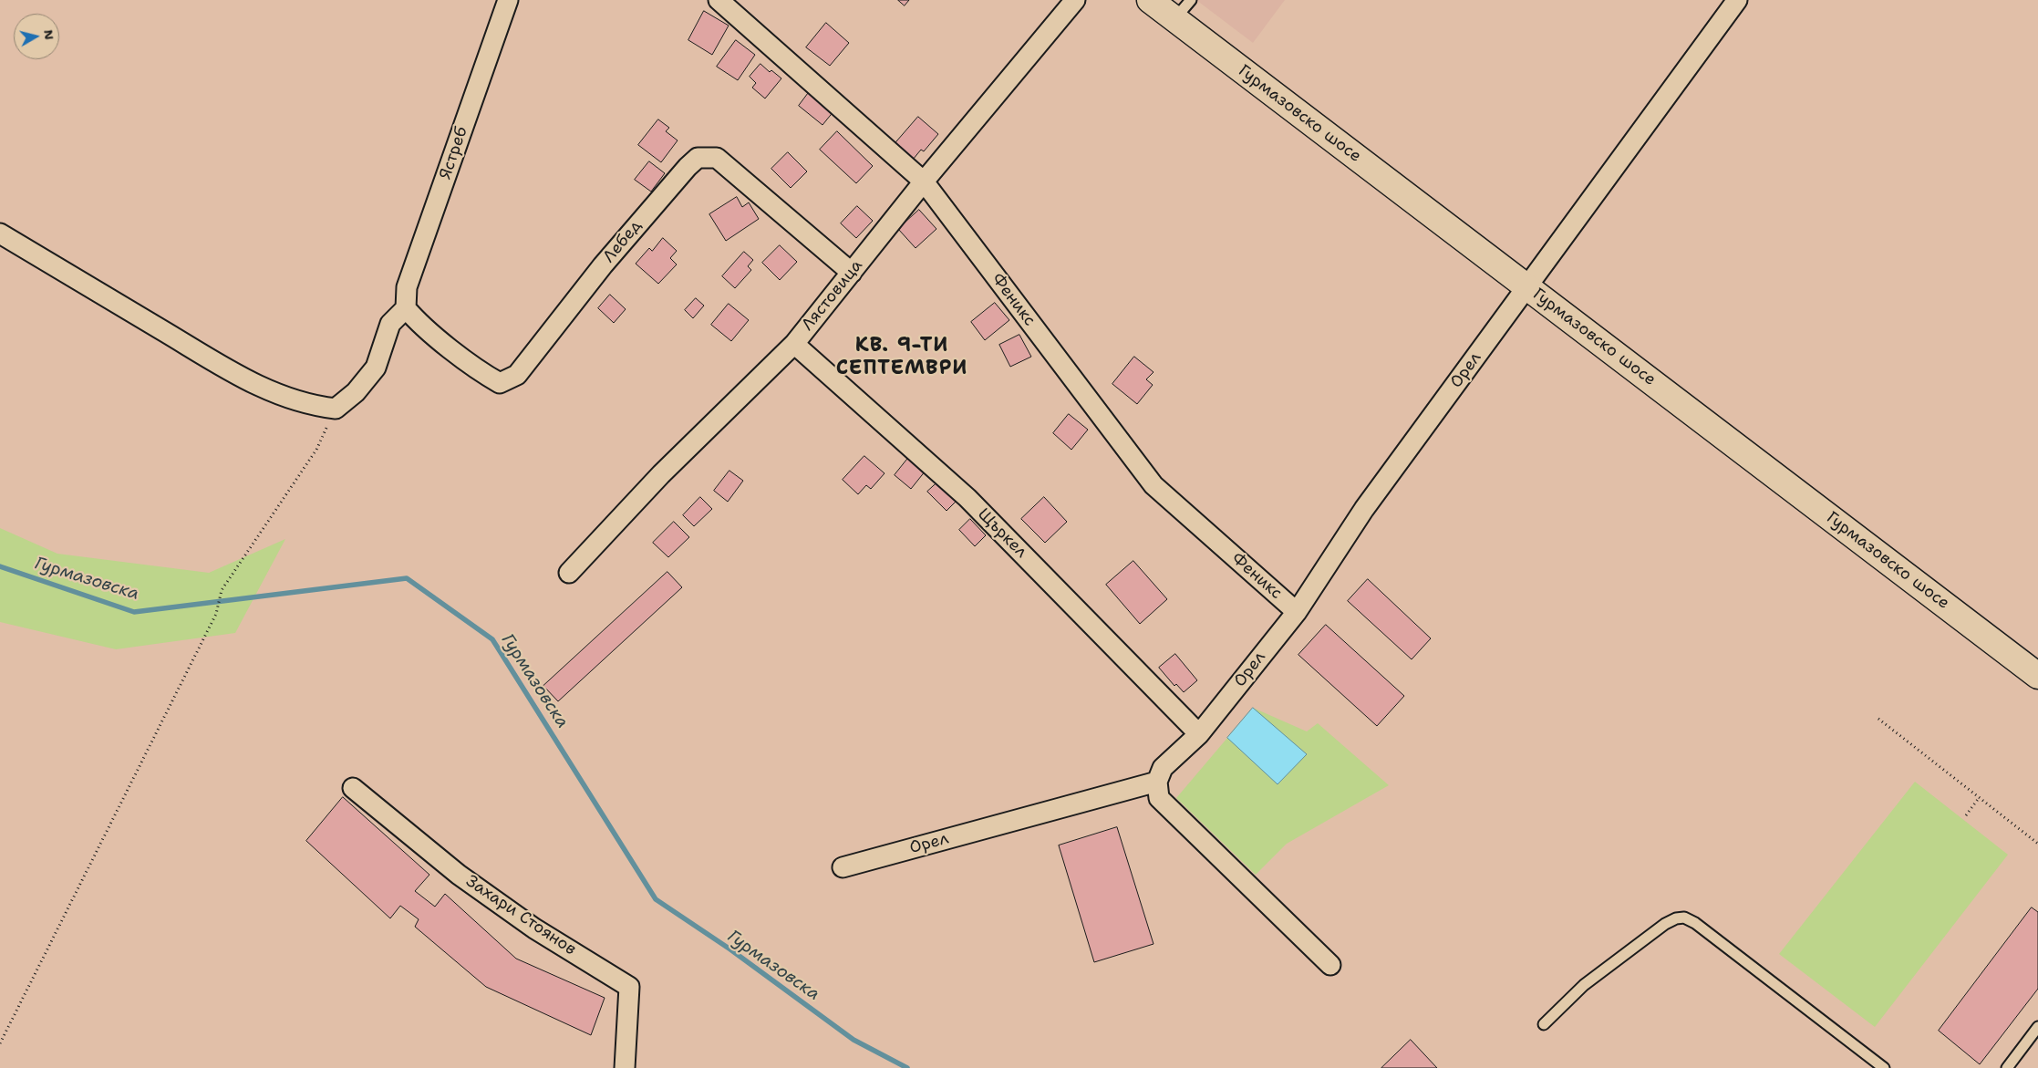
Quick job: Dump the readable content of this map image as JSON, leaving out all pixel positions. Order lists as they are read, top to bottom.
{
  "streets": {
    "street": [
      "Гурмазовско шосе",
      "Ястреб",
      "Лебед",
      "Лястовица",
      "Феникс",
      "Орел",
      "Щъркел",
      "Захари Стоянов"
    ]
  },
  "crossings": [
    ["Гурмазовско шосе", "Орел"],
    ["Ястреб", "Лебед"],
    ["Лебед", "Лястовица"],
    ["Лястовица", "Феникс"],
    ["Лястовица", "Щъркел"],
    ["Феникс", "Орел"],
    ["Орел", "Щъркел"]
  ],
  "districts": ["КВ. 9-ТИ СЕПТЕМВРИ"],
  "water": ["Гурмазовска"],
  "north": "right"
}
